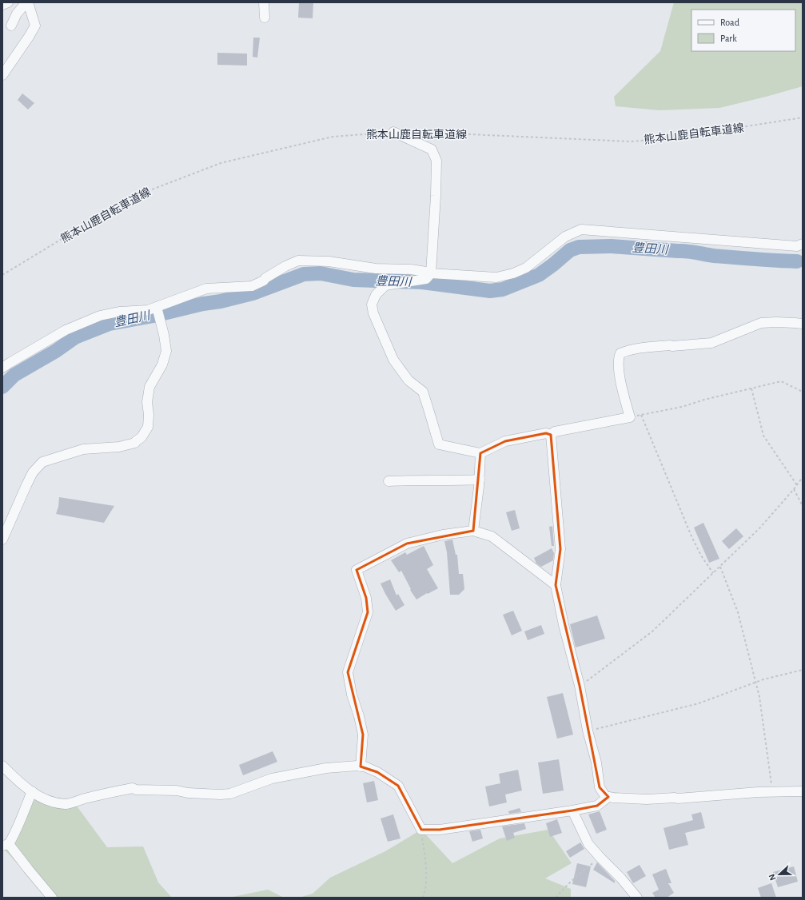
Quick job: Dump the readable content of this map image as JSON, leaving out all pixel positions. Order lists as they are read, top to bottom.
{
  "streets": {
    "path": ["熊本山鹿自転車道線"]
  },
  "water": ["豊田川"],
  "legend": ["Road", "Park"],
  "north": "left"
}
